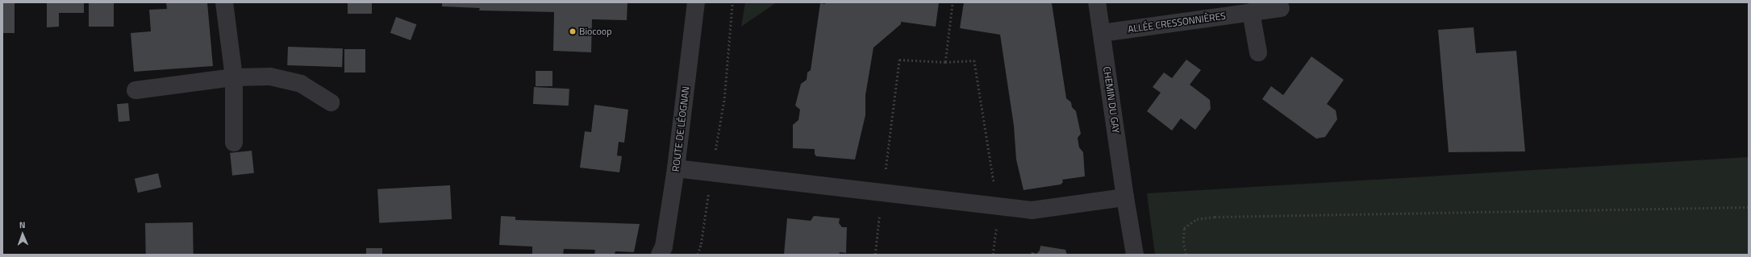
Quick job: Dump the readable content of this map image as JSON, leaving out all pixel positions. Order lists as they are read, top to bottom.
{
  "streets": {
    "street": ["ALLÉE CRESSONNIÈRES", "CHEMIN DU GAY", "ROUTE DE LÉOGNAN"]
  },
  "crossings": [
    ["ALLÉE CRESSONNIÈRES", "CHEMIN DU GAY"]
  ],
  "places": ["Biocoop"],
  "north": "top"
}
